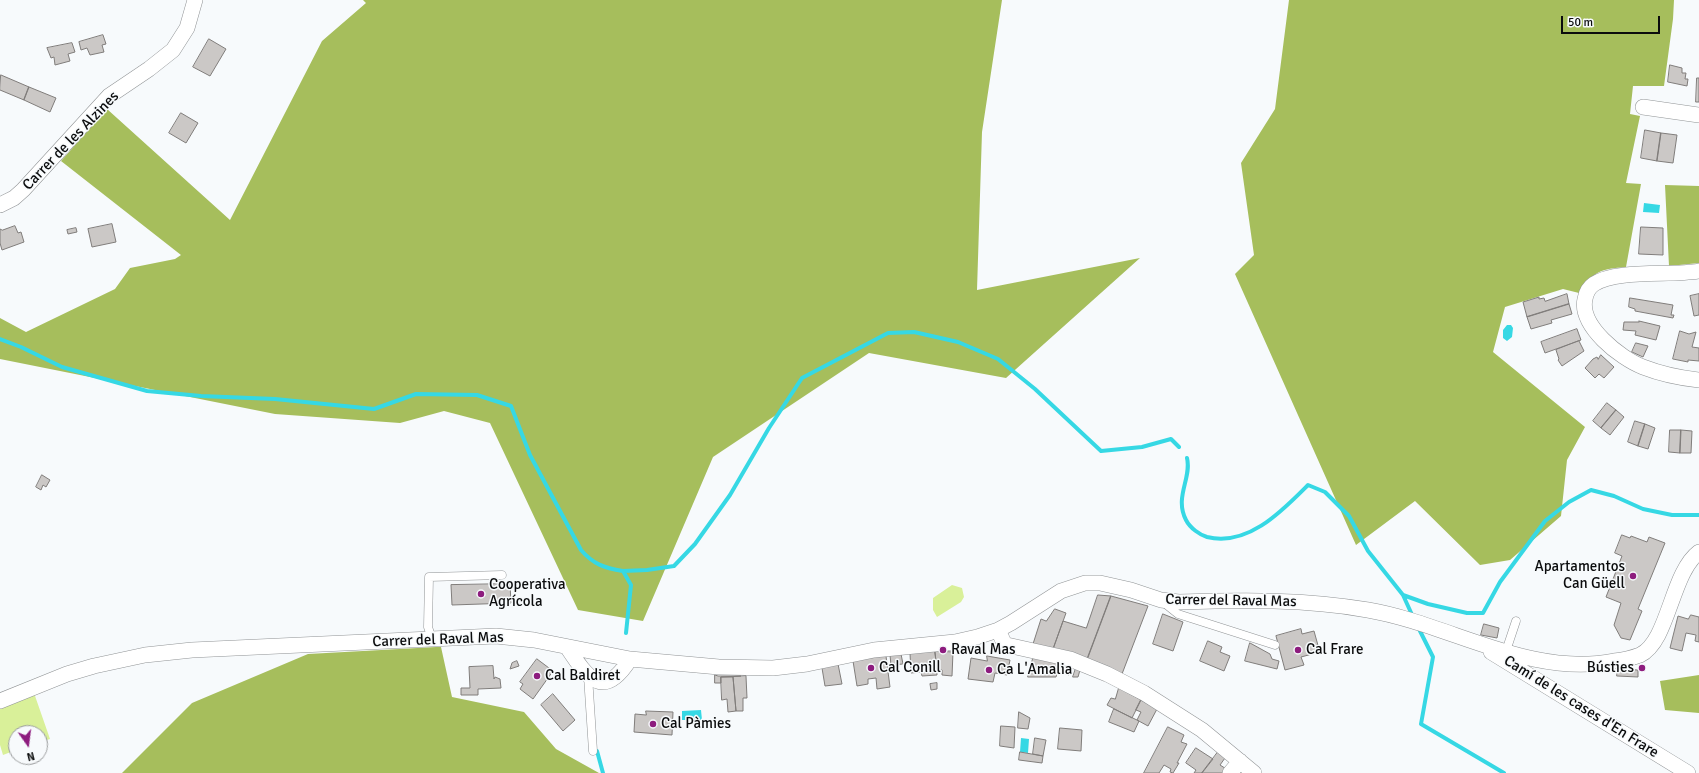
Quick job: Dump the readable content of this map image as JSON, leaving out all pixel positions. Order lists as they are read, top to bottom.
{
  "streets": {
    "street": ["Carrer de les Alzines", "Carrer del Raval Mas", "Camí de les cases d'En Frare"]
  },
  "crossings": [
    ["Carrer del Raval Mas", "Camí de les cases d'En Frare"]
  ],
  "places": [
    "Apartamentos Can Güell",
    "Cooperativa Agrícola",
    "Raval Mas",
    "Cal Frare",
    "Cal Conill",
    "Bústies",
    "Ca L'Amalia",
    "Cal Baldiret",
    "Cal Pàmies"
  ],
  "scale_bar": "50 m",
  "north": "bottom"
}
